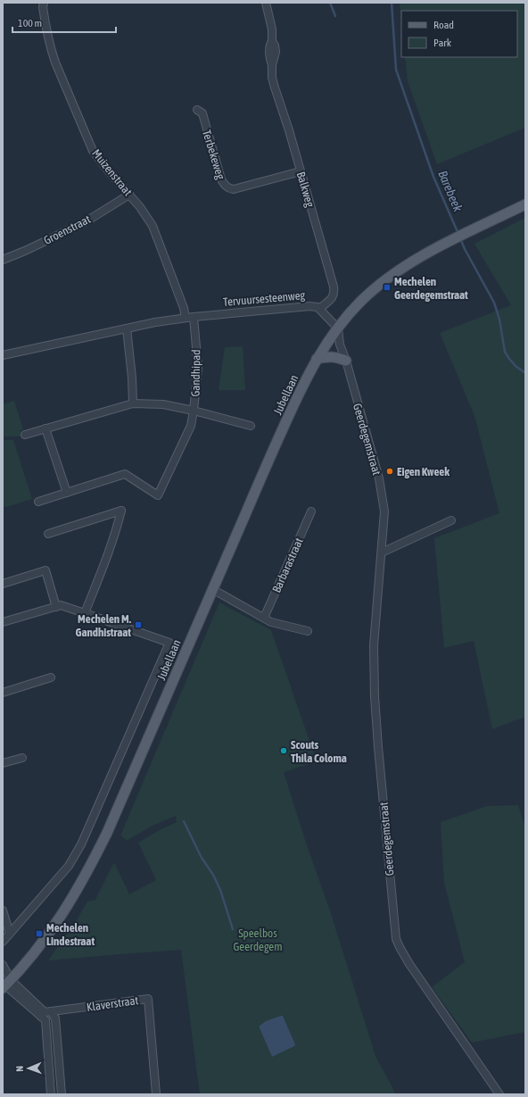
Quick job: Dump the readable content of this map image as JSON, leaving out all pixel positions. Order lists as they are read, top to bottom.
{
  "streets": {
    "main road": ["Jubellaan"],
    "street": [
      "Terbekeweg",
      "Muizenstraat",
      "Balkweg",
      "Groenstraat",
      "Tervuursesteenweg",
      "Gandhipad",
      "Geerdegemstraat",
      "Barbarastraat",
      "Klaverstraat"
    ]
  },
  "crossings": [
    ["Terbekeweg", "Balkweg"],
    ["Muizenstraat", "Groenstraat"],
    ["Muizenstraat", "Tervuursesteenweg"],
    ["Balkweg", "Tervuursesteenweg"],
    ["Tervuursesteenweg", "Gandhipad"],
    ["Tervuursesteenweg", "Jubellaan"],
    ["Tervuursesteenweg", "Geerdegemstraat"],
    ["Jubellaan", "Geerdegemstraat"]
  ],
  "water": ["Barebeek"],
  "parks": ["Speelbos Geerdegem"],
  "places": {
    "transit": ["Mechelen Geerdegemstraat", "Mechelen M. Gandhistraat", "Mechelen Lindestraat"],
    "other": ["Eigen Kweek", "Scouts Thila Coloma"]
  },
  "legend": ["Road", "Park"],
  "scale_bar": "100 m",
  "north": "left"
}
